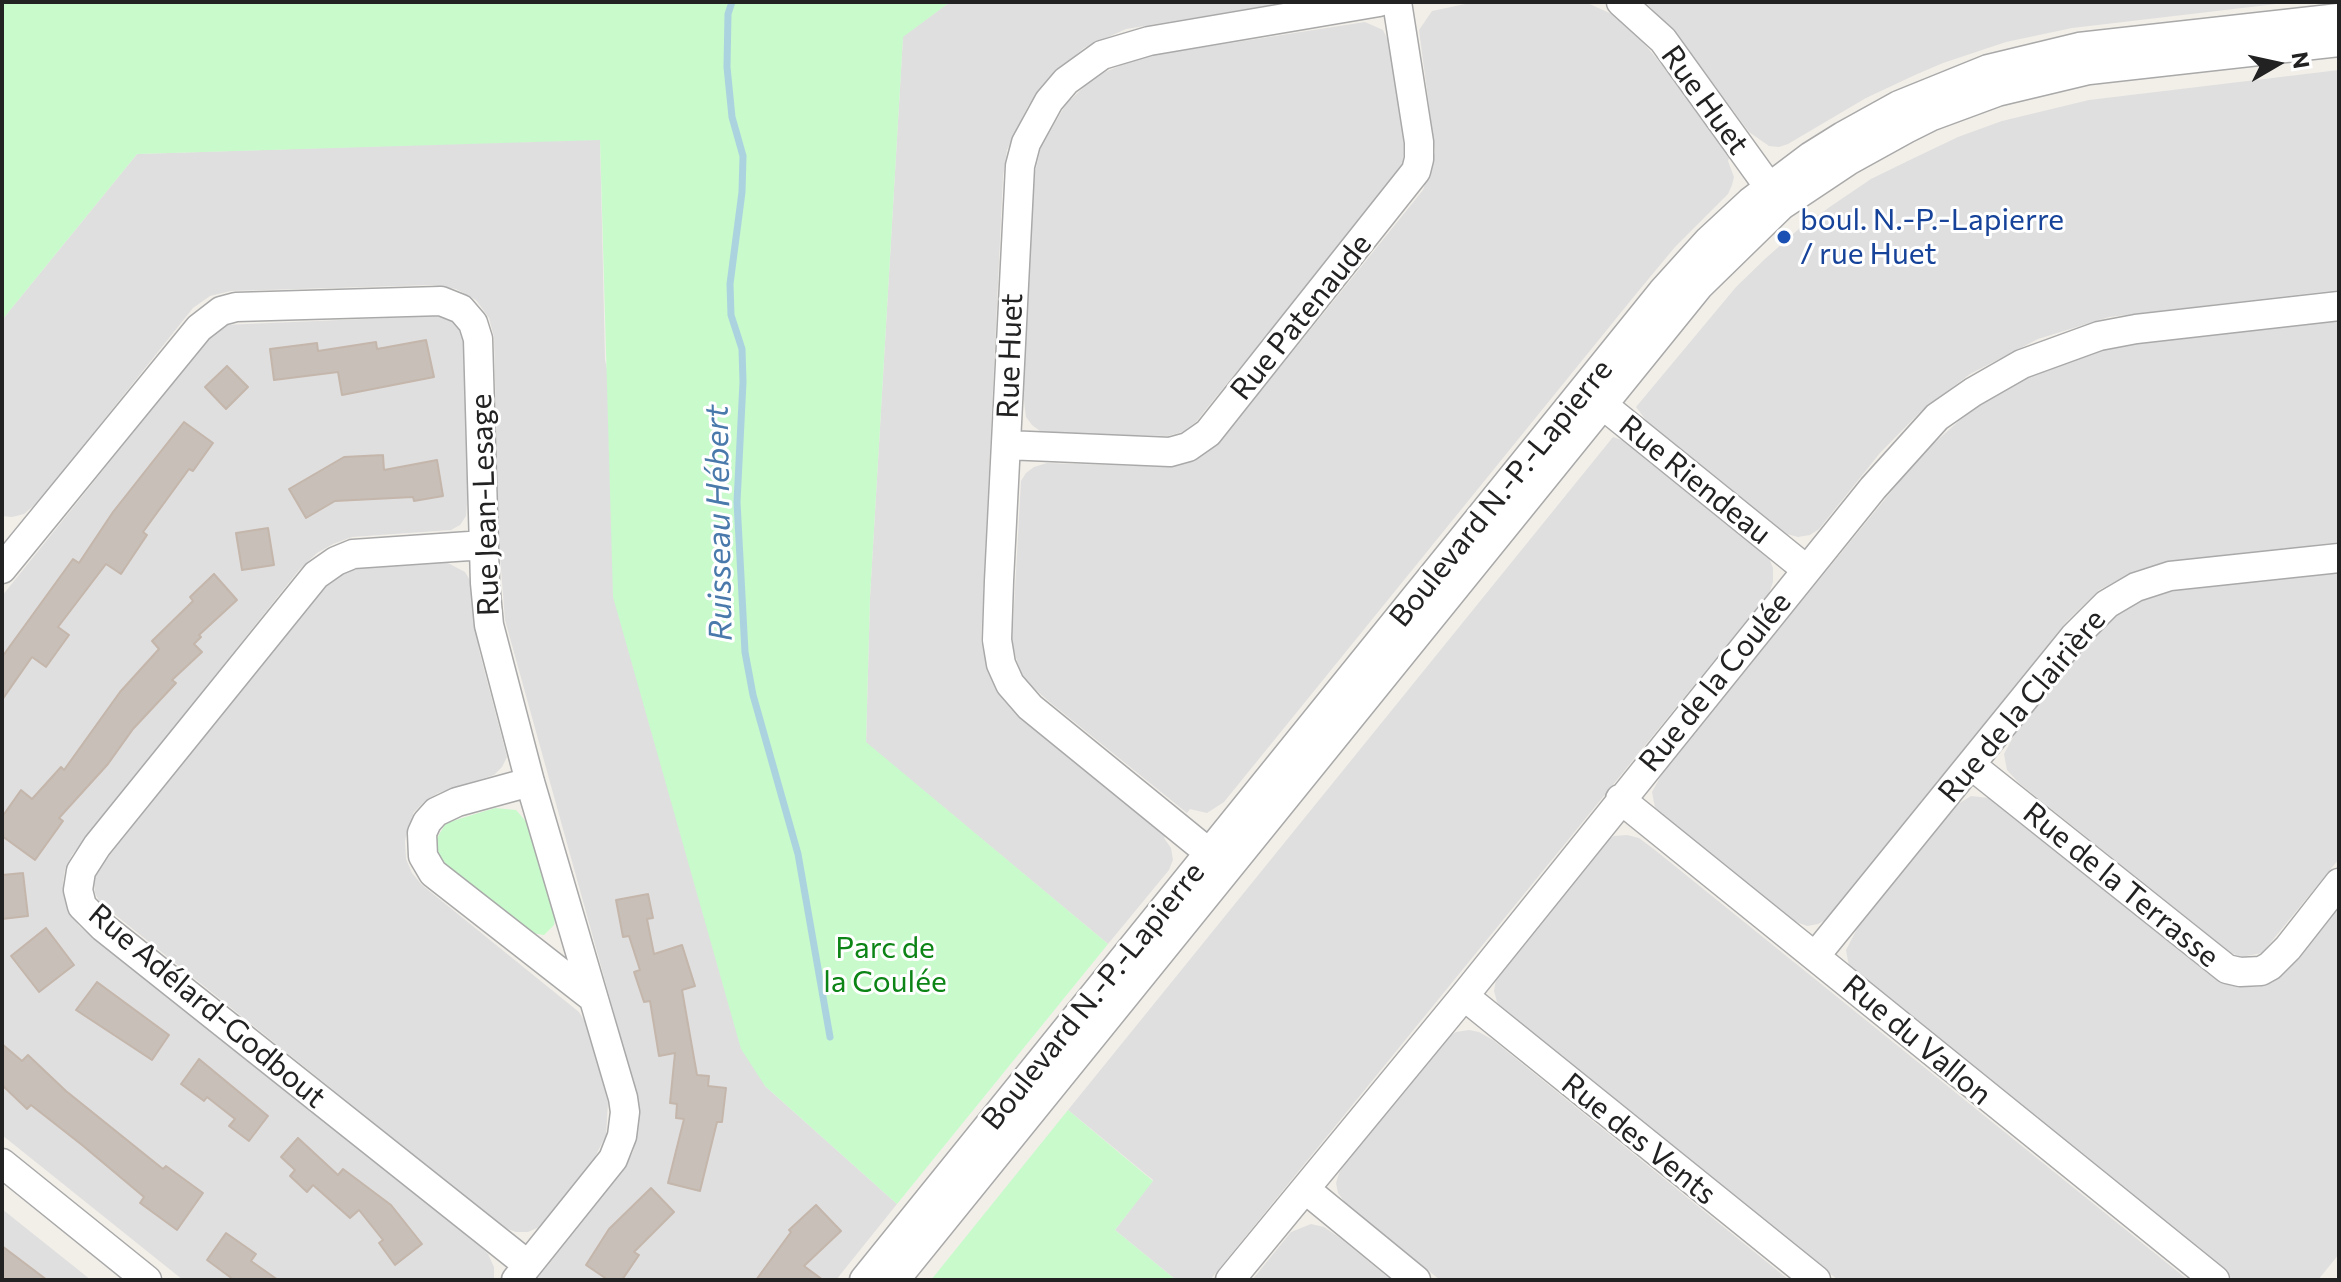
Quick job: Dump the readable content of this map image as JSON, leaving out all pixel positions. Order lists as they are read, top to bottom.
{
  "streets": {
    "street": [
      "Rue Huet",
      "Rue Patenaude",
      "Rue Riendeau",
      "Boulevard N.-P.-Lapierre",
      "Rue Jean-Lesage",
      "Rue de la Coulée",
      "Rue de la Clairière",
      "Rue de la Terrasse",
      "Rue Adélard-Godbout",
      "Rue du Vallon",
      "Rue des Vents"
    ]
  },
  "crossings": [
    ["Rue Huet", "Rue Patenaude"],
    ["Rue Huet", "Boulevard N.-P.-Lapierre"],
    ["Rue Riendeau", "Boulevard N.-P.-Lapierre"],
    ["Rue Riendeau", "Rue de la Coulée"],
    ["Rue Jean-Lesage", "Rue Adélard-Godbout"],
    ["Rue de la Coulée", "Rue du Vallon"],
    ["Rue de la Coulée", "Rue des Vents"],
    ["Rue de la Clairière", "Rue de la Terrasse"],
    ["Rue de la Clairière", "Rue du Vallon"]
  ],
  "water": ["Ruisseau Hébert"],
  "parks": ["Parc de la Coulée"],
  "places": ["boul. N.-P.-Lapierre / rue Huet"],
  "north": "right"
}
